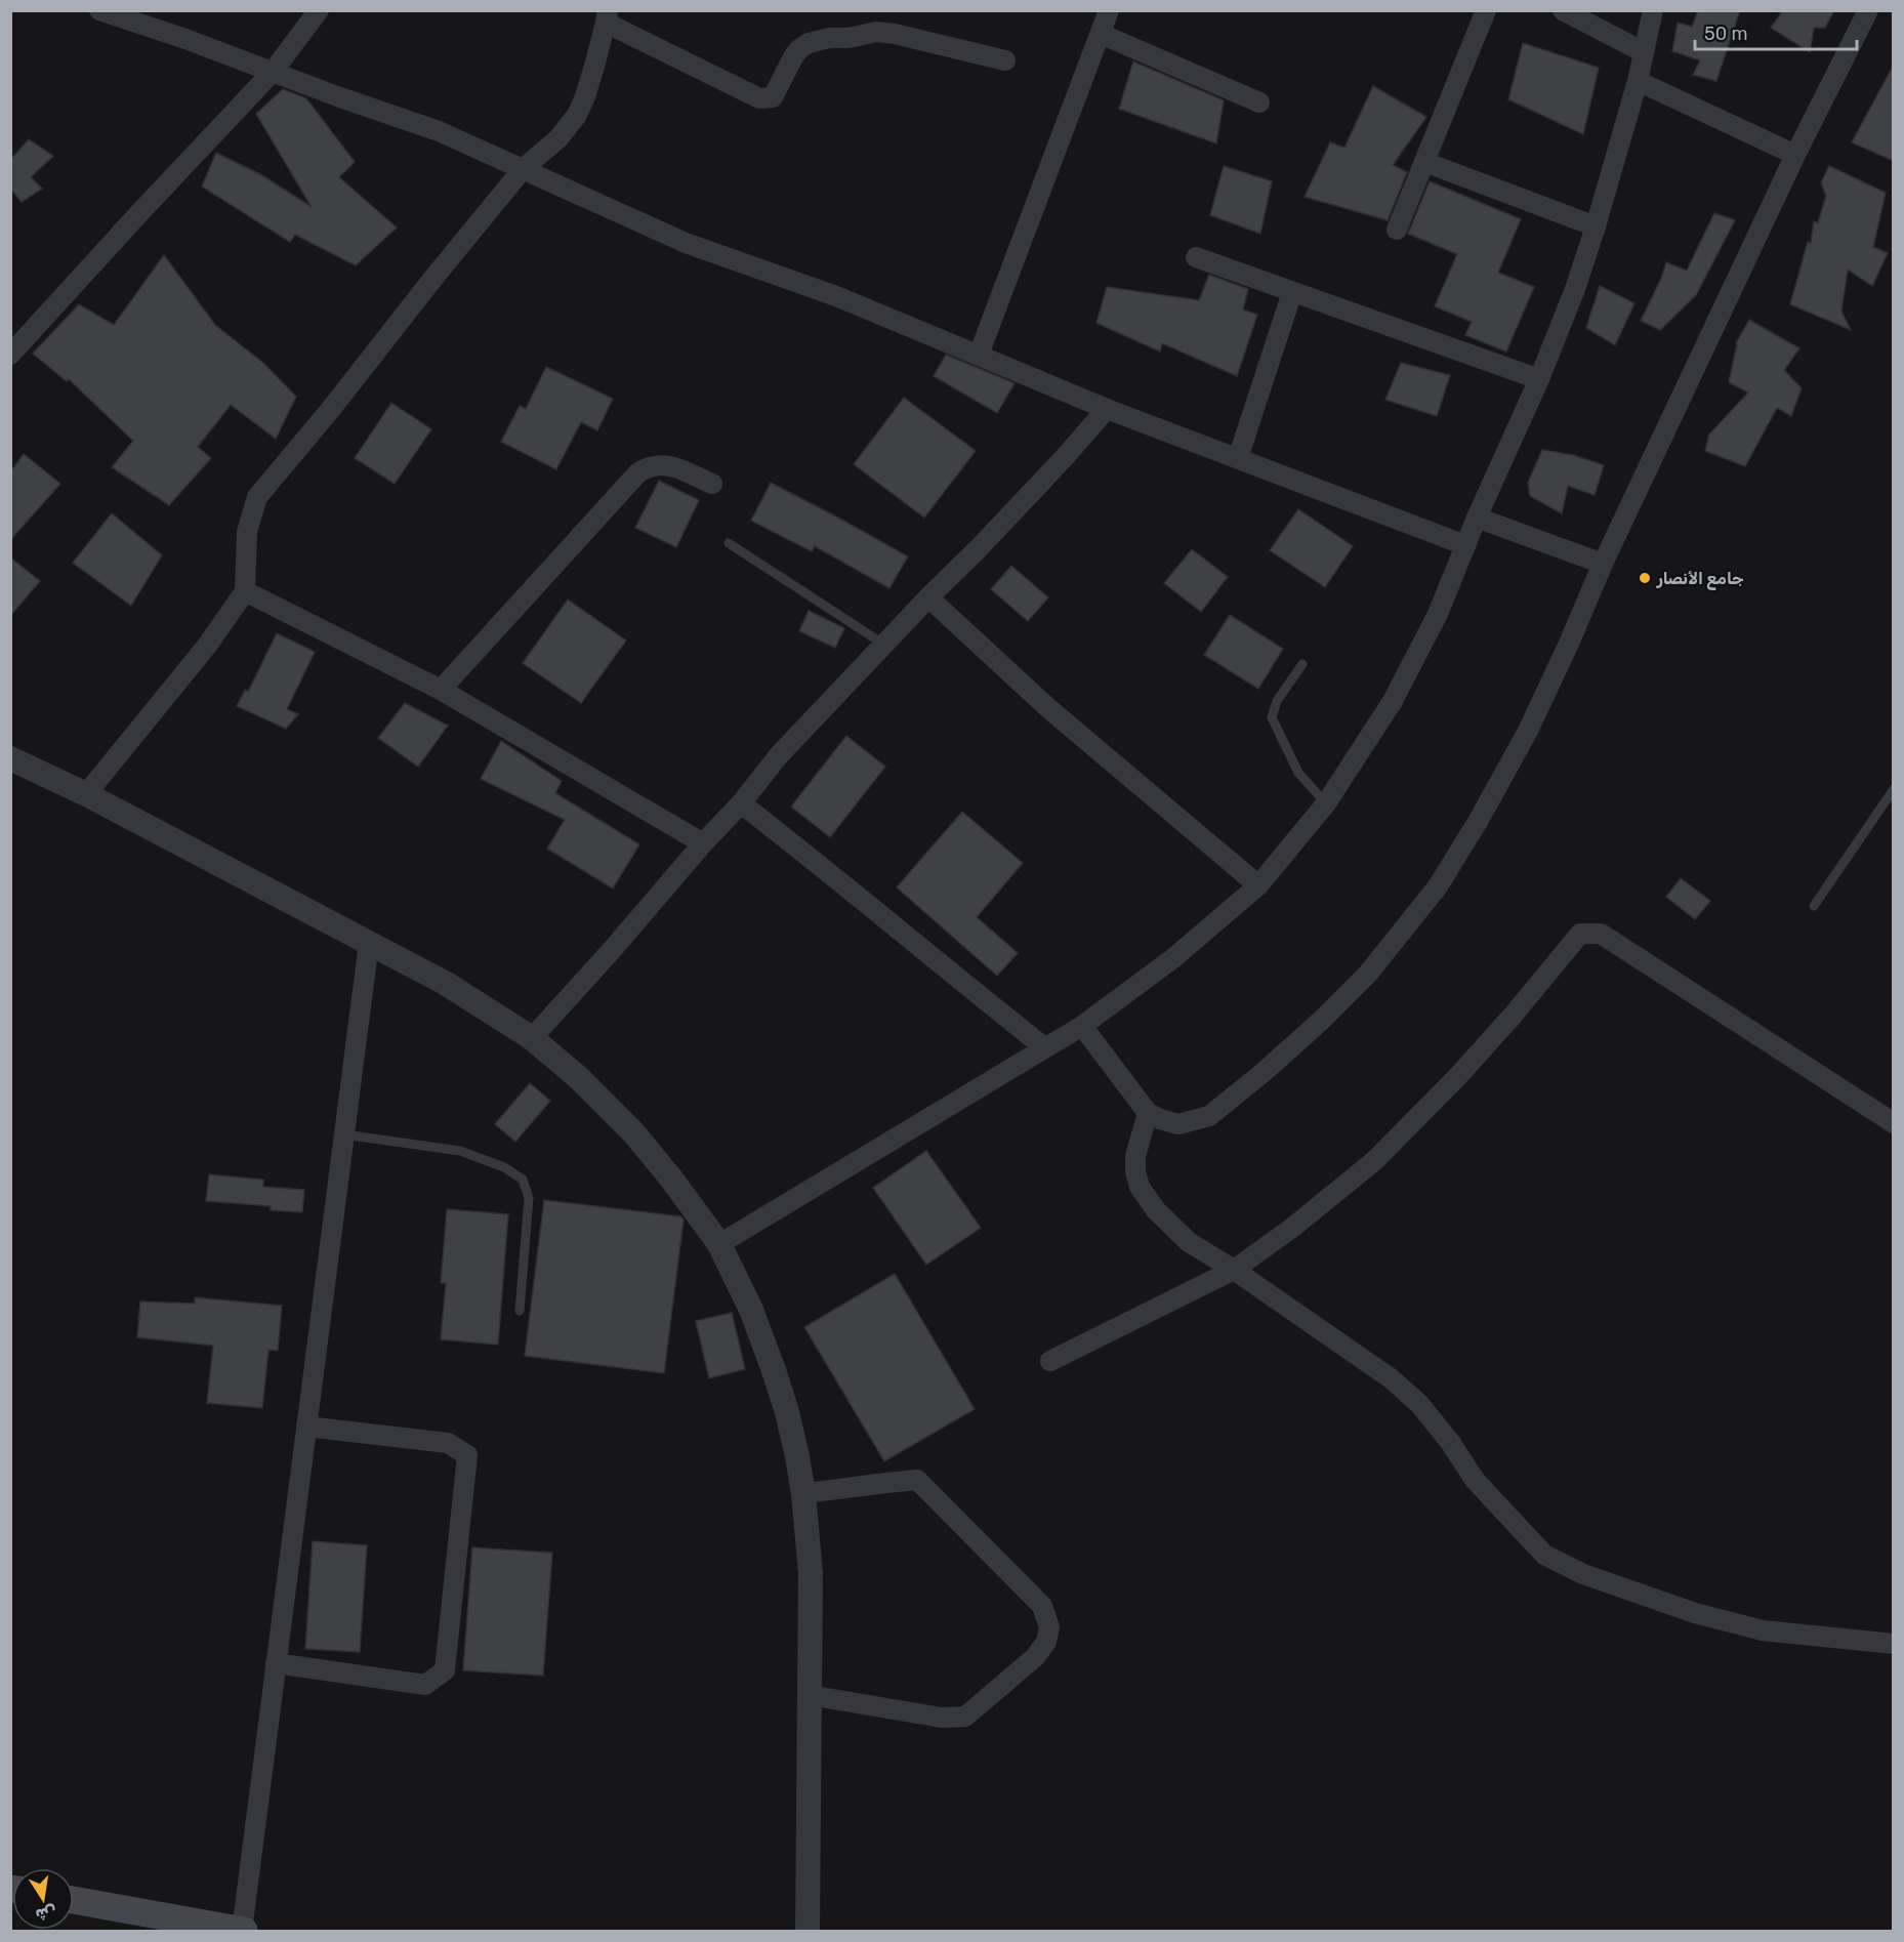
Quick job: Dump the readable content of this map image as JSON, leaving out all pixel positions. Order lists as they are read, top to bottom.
{
  "places": ["جامع الأنصار"],
  "scale_bar": "50 m",
  "north": "bottom"
}
